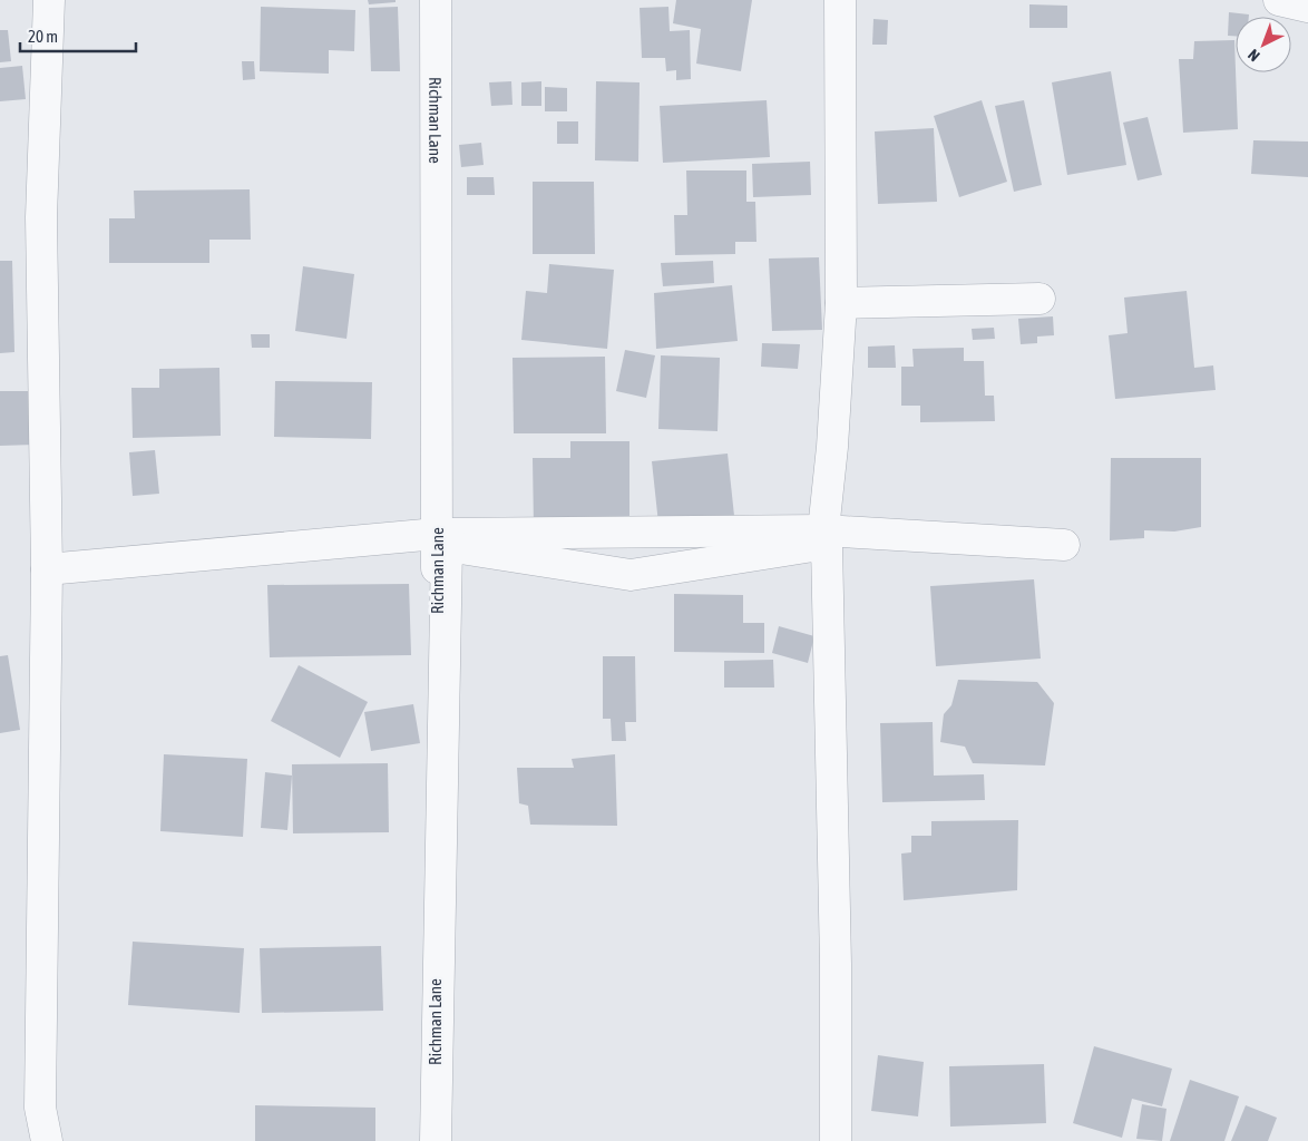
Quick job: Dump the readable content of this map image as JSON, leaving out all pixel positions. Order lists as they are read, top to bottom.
{
  "streets": {
    "street": ["Richman Lane"]
  },
  "scale_bar": "20 m",
  "north": "bottom left"
}
